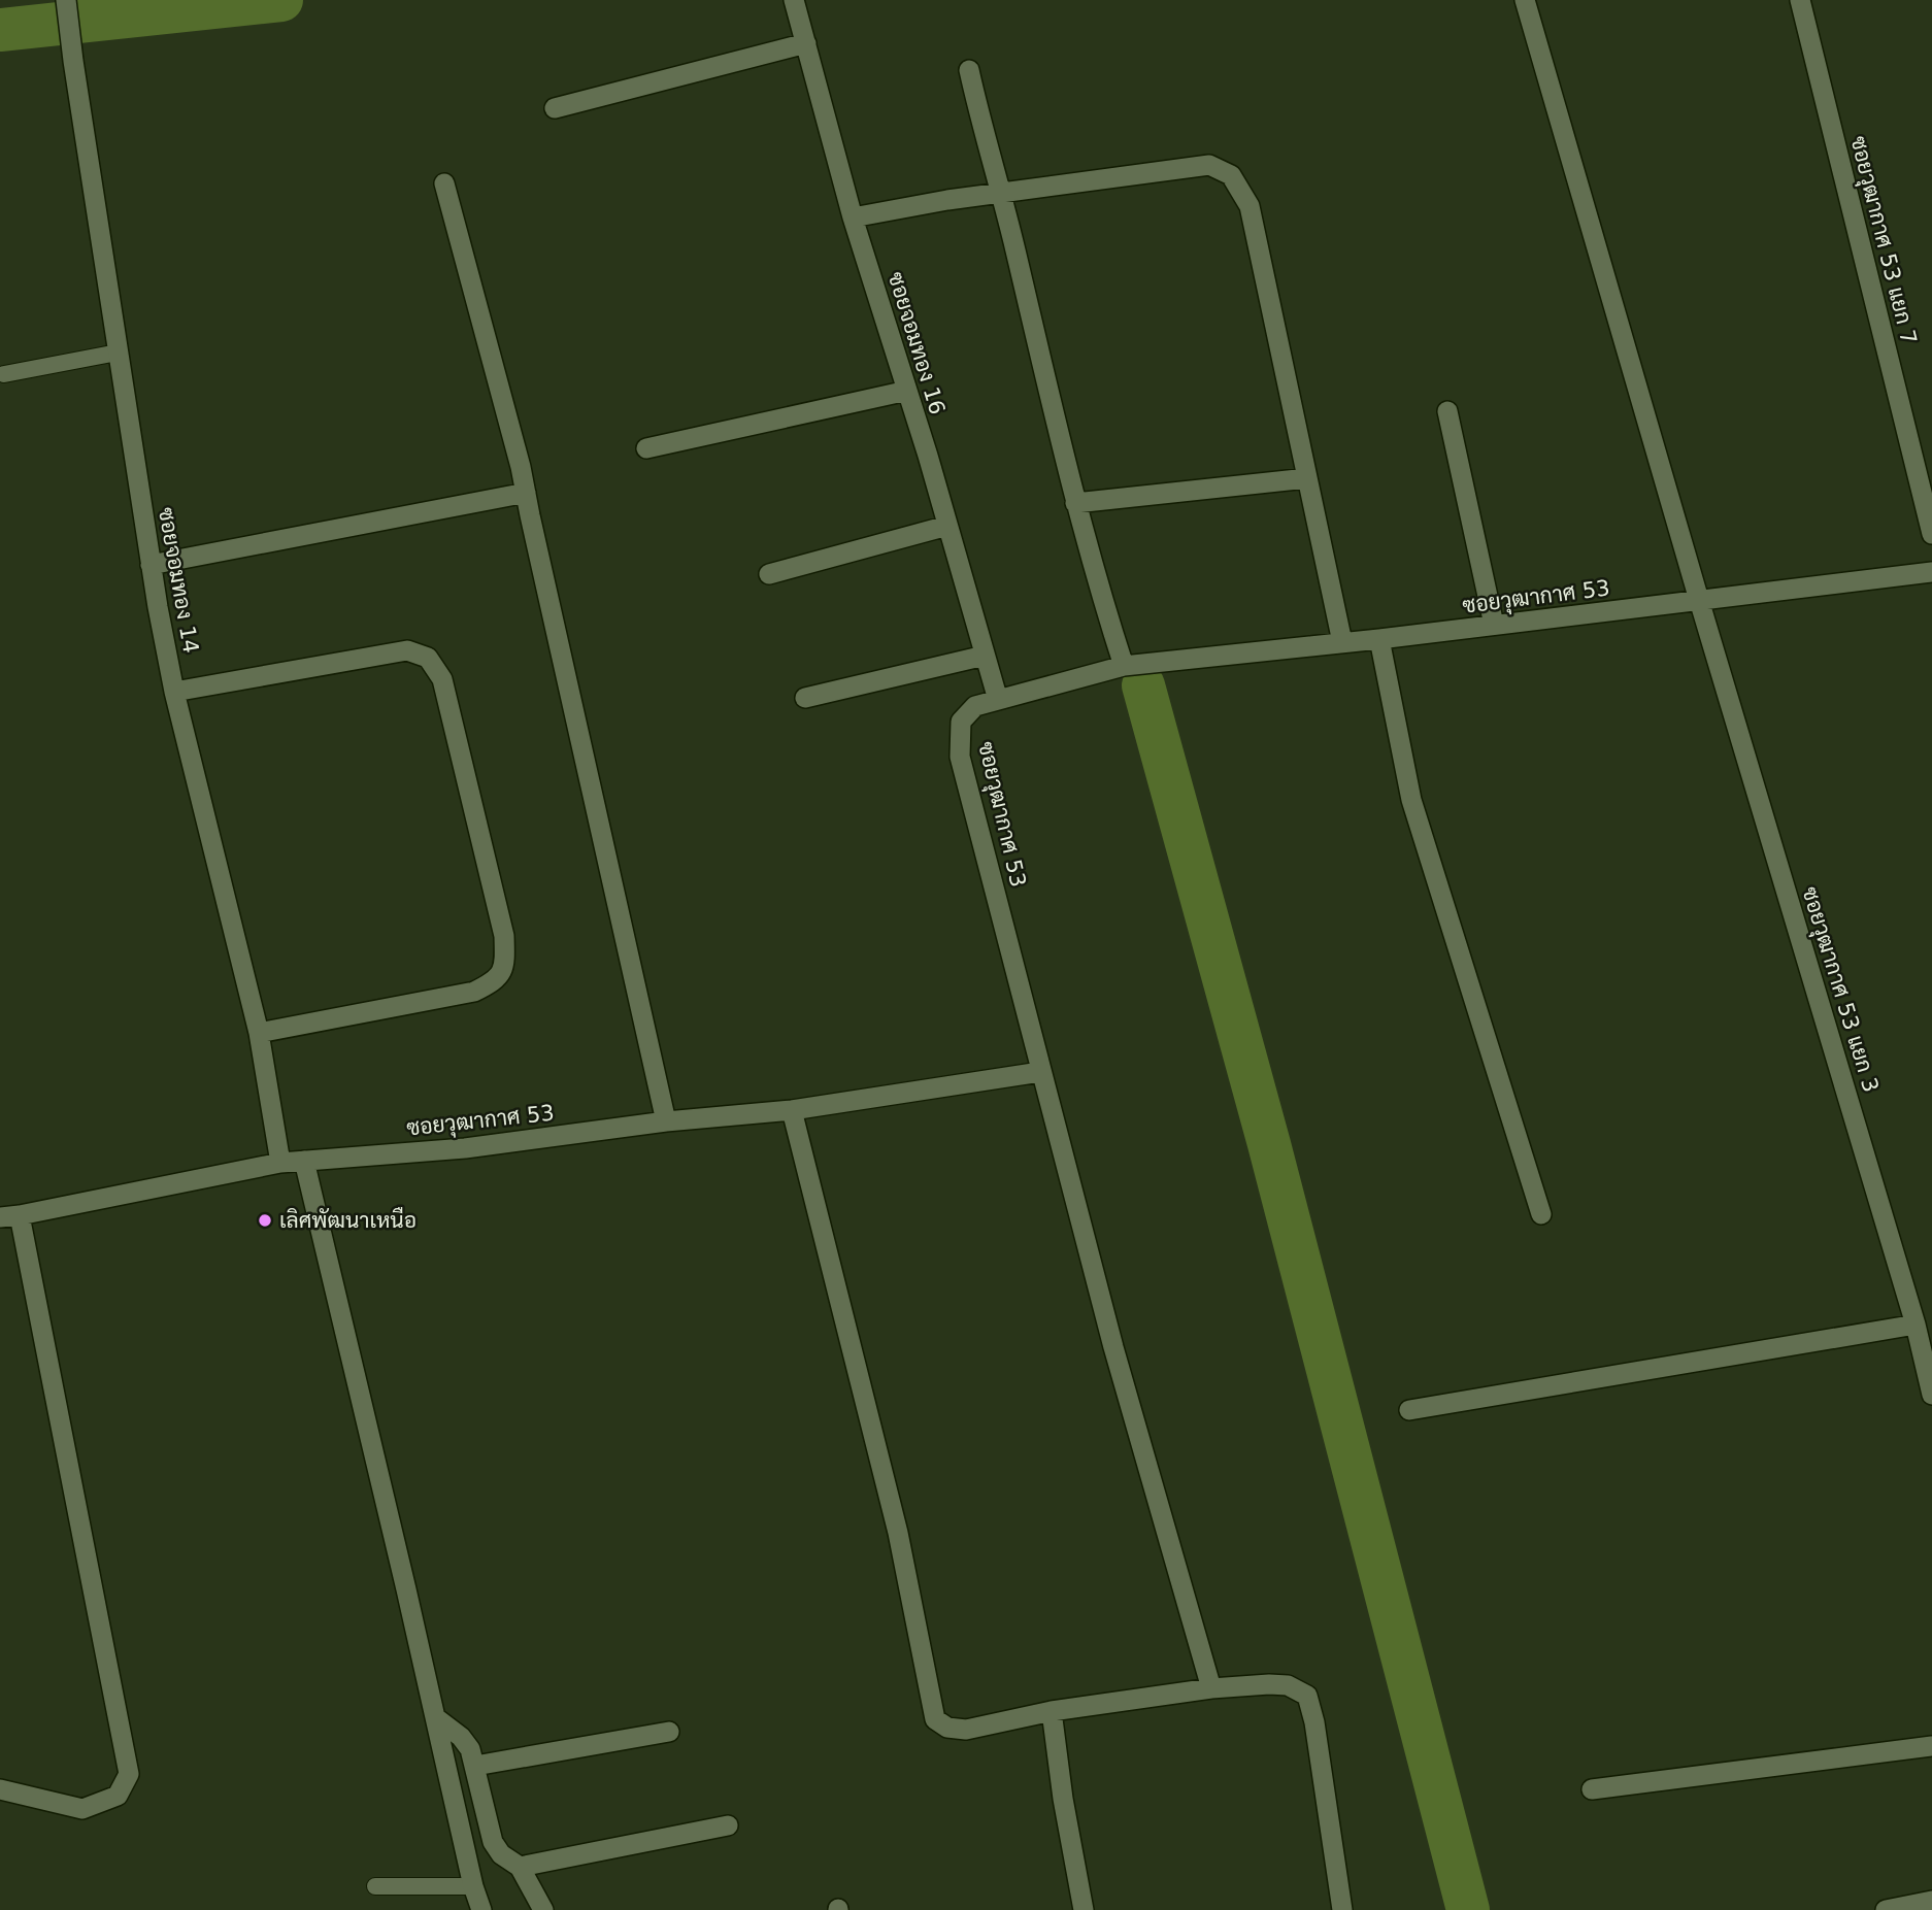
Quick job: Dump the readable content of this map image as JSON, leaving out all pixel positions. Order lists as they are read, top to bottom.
{
  "streets": {
    "street": [
      "ซอยวุฒากาศ 53 แยก 7",
      "ซอยจอมทอง 16",
      "ซอยจอมทอง 14",
      "ซอยวุฒากาศ 53",
      "ซอยวุฒากาศ 53 แยก 3"
    ]
  },
  "crossings": [
    ["ซอยจอมทอง 16", "ซอยวุฒากาศ 53"],
    ["ซอยจอมทอง 14", "ซอยวุฒากาศ 53"],
    ["ซอยวุฒากาศ 53", "ซอยวุฒากาศ 53 แยก 3"]
  ],
  "places": ["เลิศพัฒนาเหนือ"]
}
